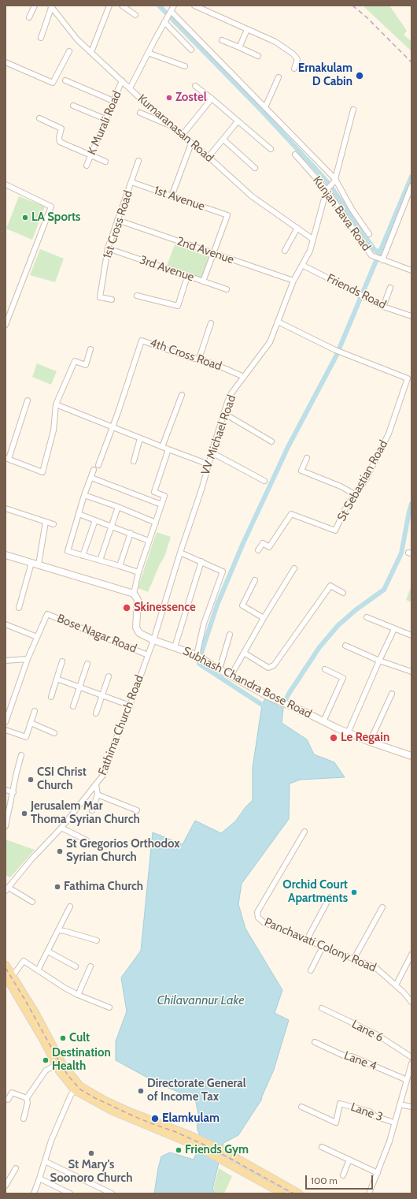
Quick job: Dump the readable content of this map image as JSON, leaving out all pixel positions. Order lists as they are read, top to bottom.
{
  "streets": {
    "main road": ["Subhash Chandra Bose Road"],
    "street": [
      "K Murali Road",
      "Kumaranasan Road",
      "1st Avenue",
      "Kunjan Bava Road",
      "1st Cross Road",
      "2nd Avenue",
      "3rd Avenue",
      "Friends Road",
      "4th Cross Road",
      "VV Michael Road",
      "St Sebastian Road",
      "Bose Nagar Road",
      "Fathima Church Road",
      "Panchavati Colony Road",
      "Lane 6",
      "Lane 4",
      "Lane 3"
    ]
  },
  "crossings": [
    ["K Murali Road", "Kumaranasan Road"],
    ["Kumaranasan Road", "VV Michael Road"],
    ["1st Avenue", "1st Cross Road"],
    ["1st Avenue", "2nd Avenue"],
    ["Kunjan Bava Road", "VV Michael Road"],
    ["1st Cross Road", "2nd Avenue"],
    ["1st Cross Road", "3rd Avenue"],
    ["2nd Avenue", "VV Michael Road"],
    ["Friends Road", "VV Michael Road"],
    ["4th Cross Road", "VV Michael Road"],
    ["VV Michael Road", "St Sebastian Road"],
    ["VV Michael Road", "Subhash Chandra Bose Road"],
    ["VV Michael Road", "Fathima Church Road"],
    ["Bose Nagar Road", "Fathima Church Road"],
    ["Subhash Chandra Bose Road", "Fathima Church Road"]
  ],
  "water": ["Chilavannur Lake"],
  "places": [
    "Ernakulam D Cabin",
    "Zostel",
    "LA Sports",
    "Skinessence",
    "Le Regain",
    "CSI Christ Church",
    "Jerusalem Mar Thoma Syrian Church",
    "St Gregorios Orthodox Syrian Church",
    "Fathima Church",
    "Orchid Court Apartments",
    "Cult",
    "Destination Health",
    "Directorate General of Income Tax",
    "Elamkulam",
    "Friends Gym",
    "St Mary's Soonoro Church"
  ],
  "scale_bar": "100 m"
}
